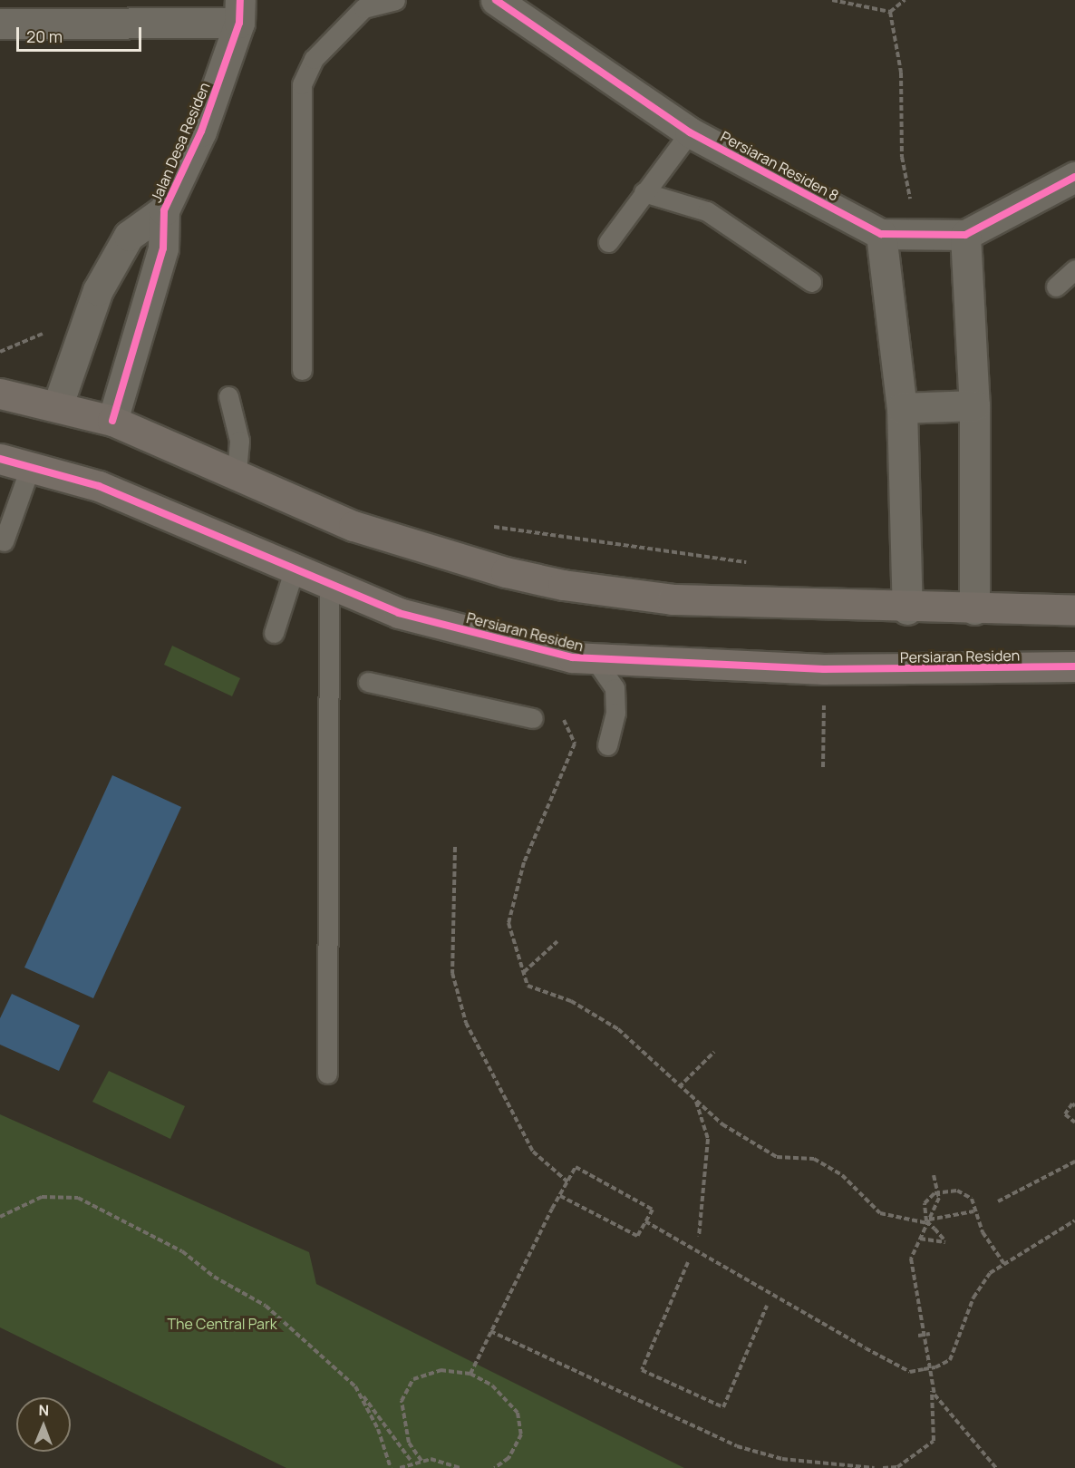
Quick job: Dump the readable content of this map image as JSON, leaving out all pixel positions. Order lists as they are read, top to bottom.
{
  "streets": {
    "street": ["Jalan Desa Residen", "Persiaran Residen 8", "Persiaran Residen"]
  },
  "parks": ["The Central Park"],
  "scale_bar": "20 m",
  "north": "top"
}
